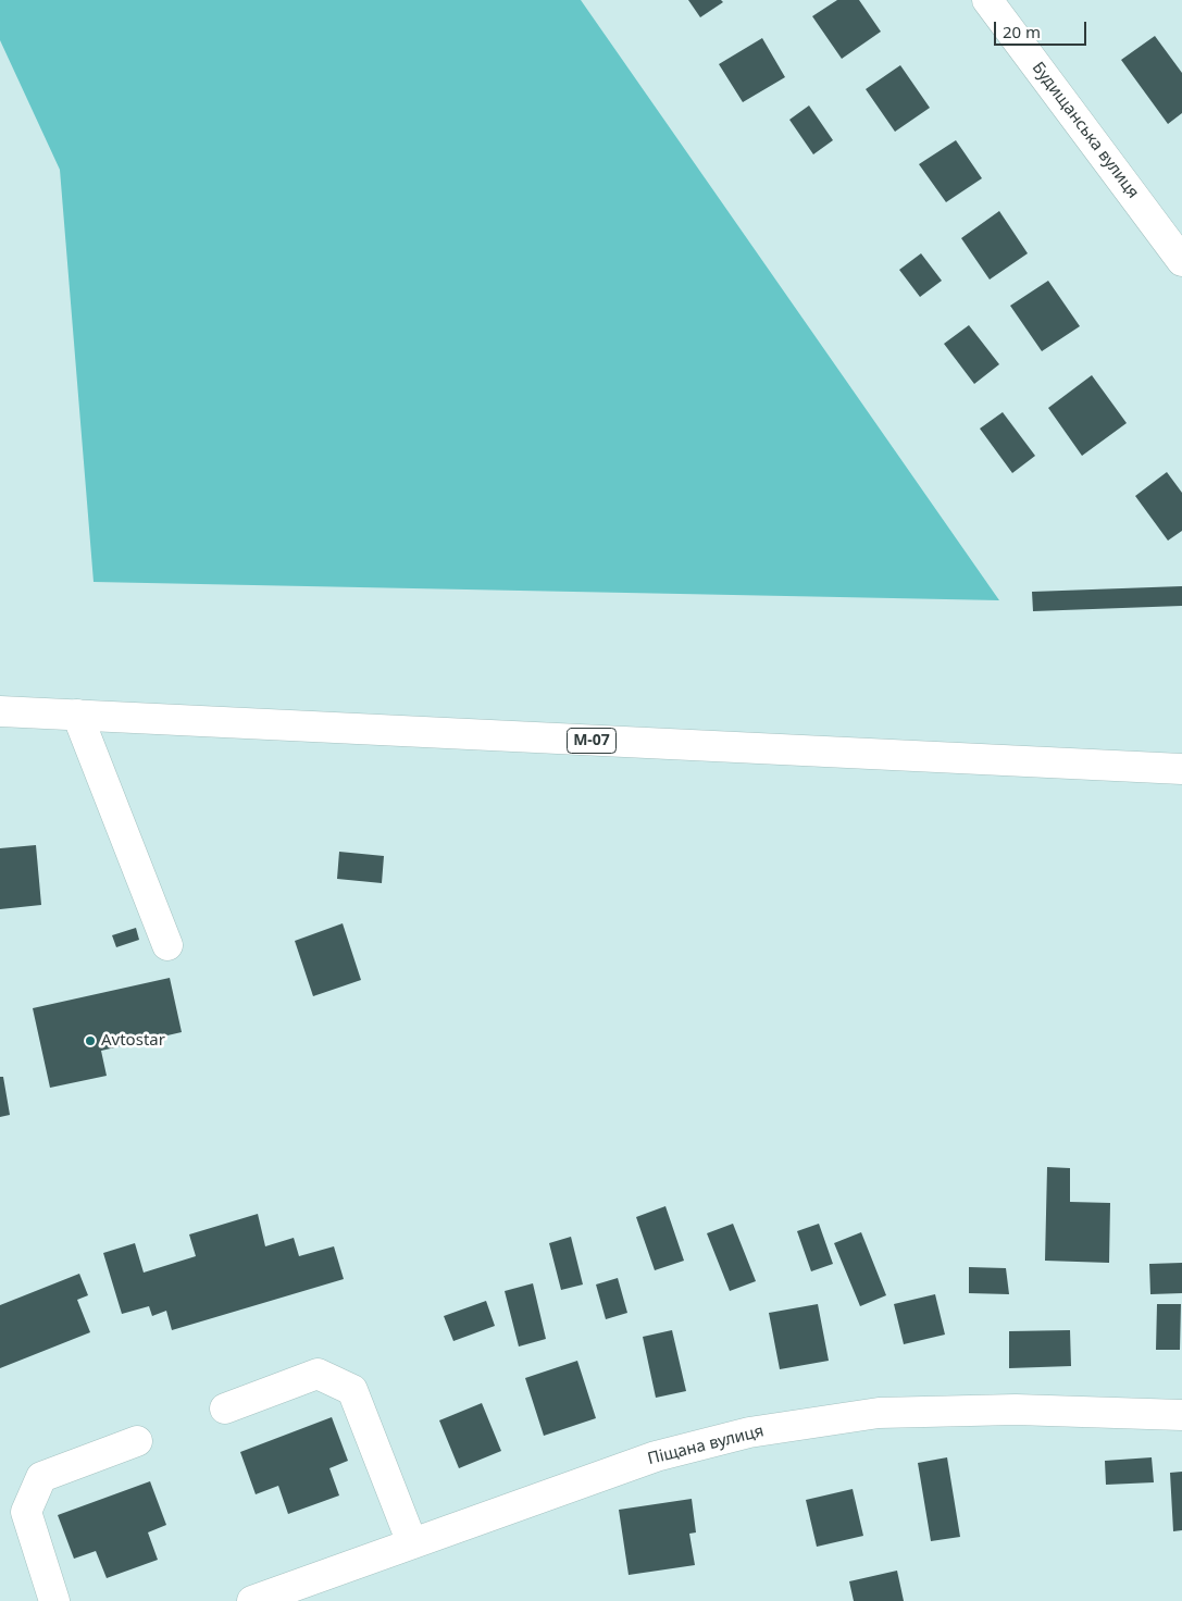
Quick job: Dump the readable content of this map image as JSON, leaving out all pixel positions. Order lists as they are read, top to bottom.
{
  "streets": {
    "main road": ["Будищанська вулиця", "М-07", "Піщана вулиця"]
  },
  "places": ["Avtostar"],
  "scale_bar": "20 m"
}
